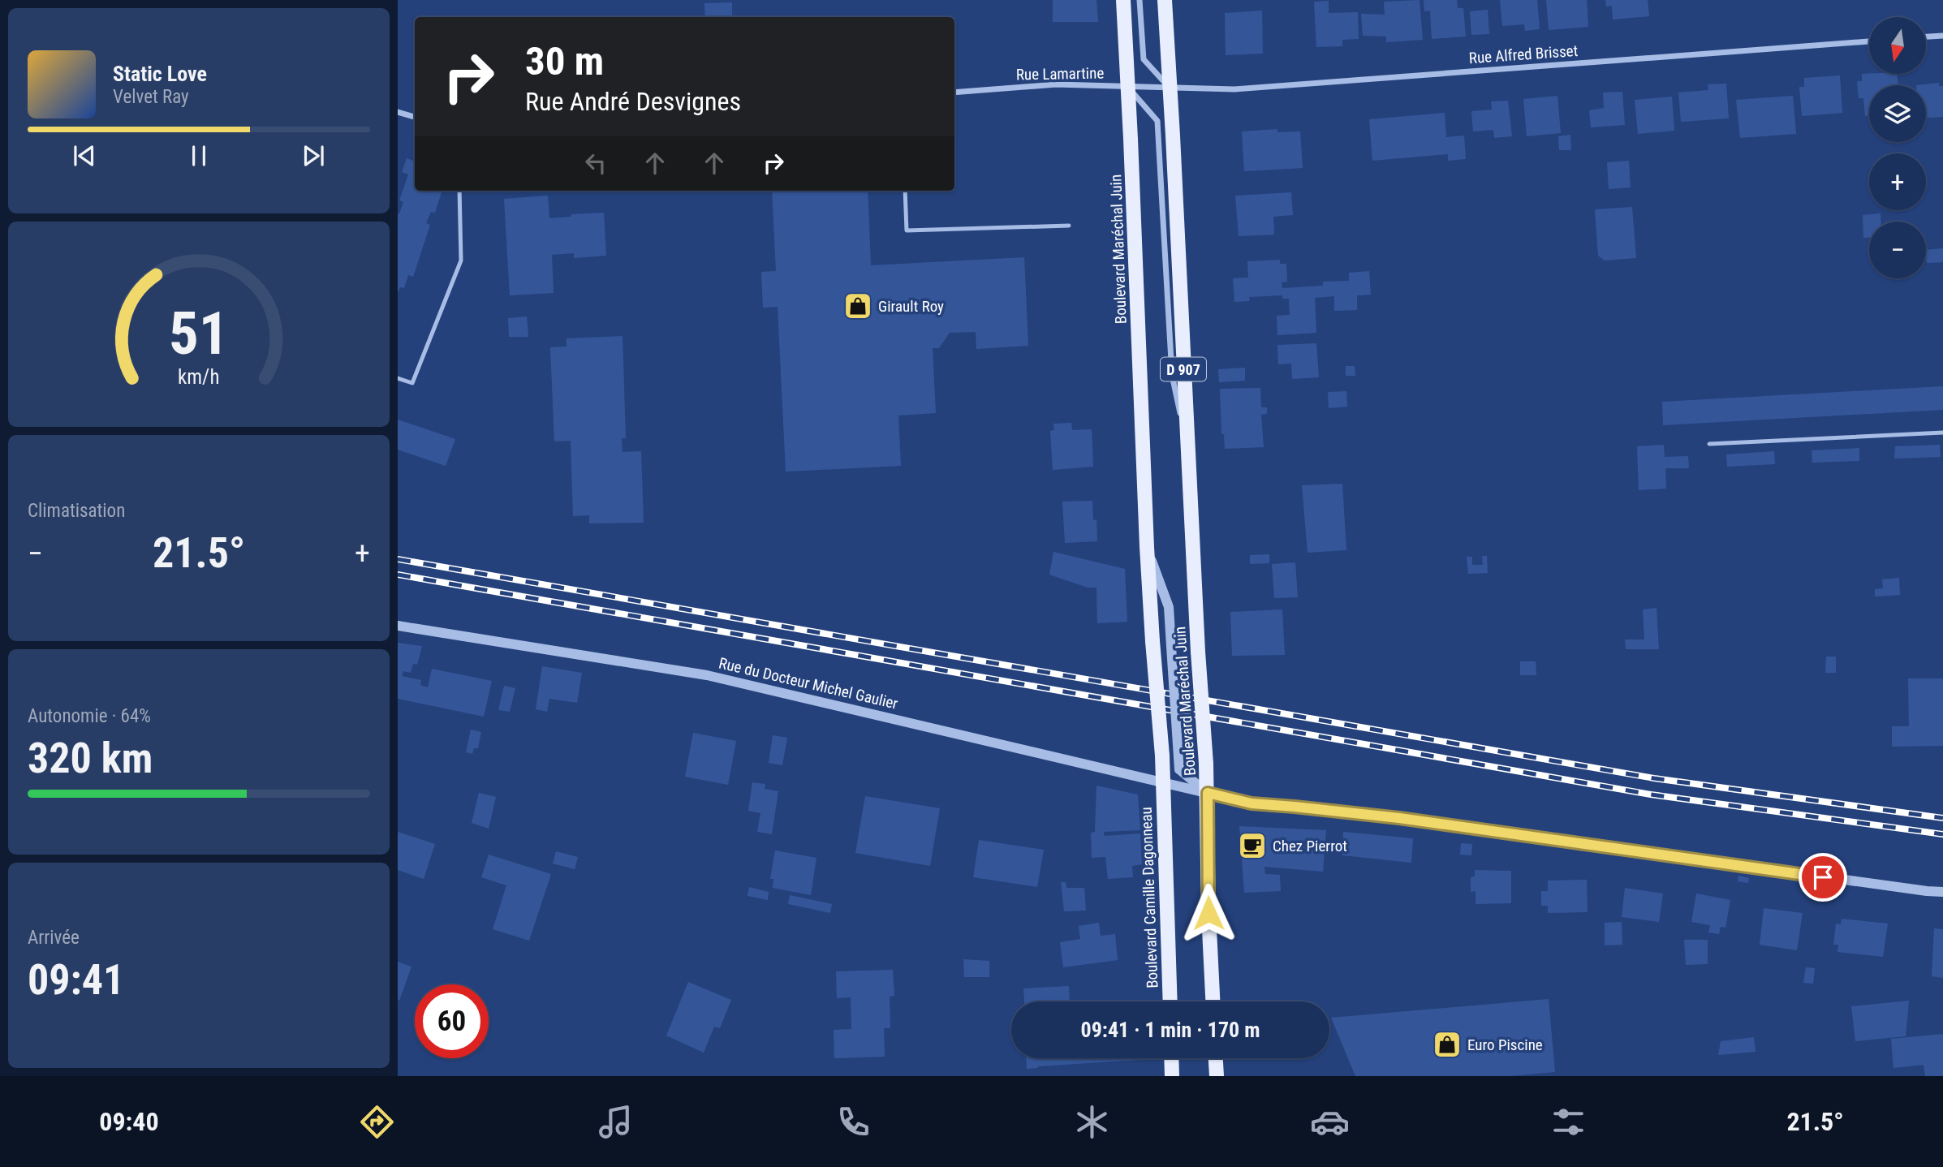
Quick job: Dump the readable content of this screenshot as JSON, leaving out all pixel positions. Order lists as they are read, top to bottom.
{
  "streets": {
    "main road": ["Boulevard Maréchal Juin", "D 907", "Boulevard Camille Dagonneau"],
    "street": ["Rue Alfred Brisset", "Rue Lamartine", "Rue du Docteur Michel Gaulier"]
  },
  "crossings": [
    ["Rue Alfred Brisset", "Rue Lamartine"],
    ["Rue Alfred Brisset", "Boulevard Maréchal Juin"],
    ["Rue Lamartine", "Boulevard Maréchal Juin"],
    ["Boulevard Maréchal Juin", "Rue du Docteur Michel Gaulier"],
    ["Boulevard Maréchal Juin", "Boulevard Camille Dagonneau"],
    ["Rue du Docteur Michel Gaulier", "Boulevard Camille Dagonneau"]
  ],
  "places": {
    "shop": ["Girault Roy", "Euro Piscine"],
    "cafe": ["Chez Pierrot"]
  },
  "north": "bottom",
  "page": {
    "map_buttons": ["+", "−"],
    "turn": ["30 m", "Rue André Desvignes"],
    "song": ["Static Love", "Velvet Ray"],
    "tile": [
      "Climatisation",
      ["Autonomie · 64%", "320 km"],
      ["Arrivée", "09:41"]
    ],
    "heat": ["−", "21.5°", "+"],
    "limit": "60",
    "trip": "09:41 · 1 min · 170 m",
    "tabs": ["09:40", "21.5°"],
    "gauge": ["51", "km/h"]
  }
}
